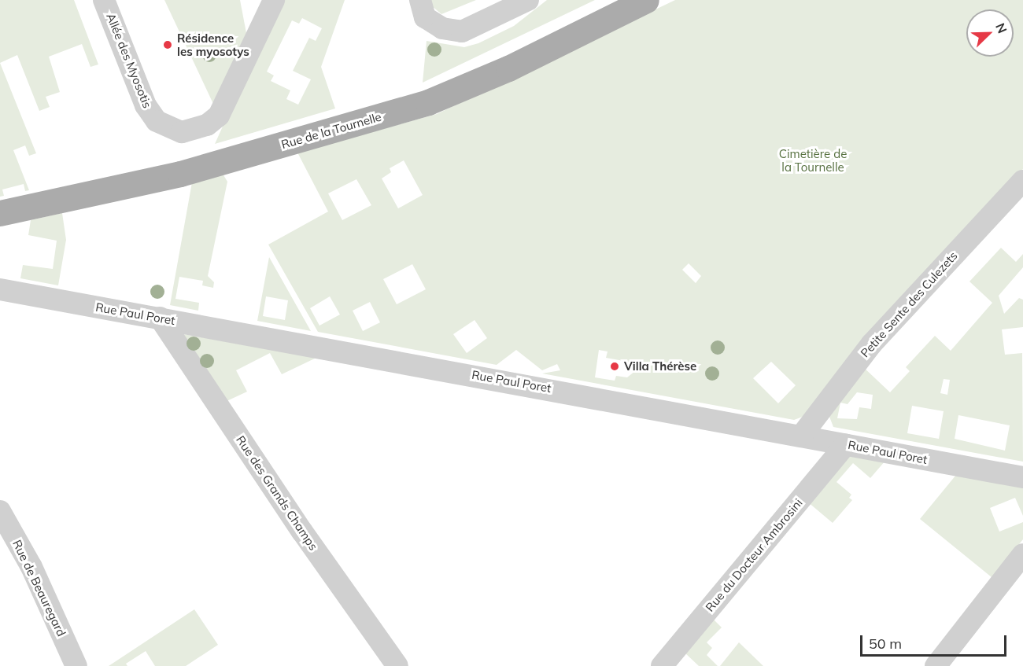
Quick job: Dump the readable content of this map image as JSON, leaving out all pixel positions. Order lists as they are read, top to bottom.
{
  "streets": {
    "main road": ["Rue de la Tournelle"],
    "street": [
      "Allée des Myosotis",
      "Petite Sente des Culezets",
      "Rue Paul Poret",
      "Rue des Grands Champs",
      "Rue du Docteur Ambrosini",
      "Rue de Beauregard"
    ]
  },
  "crossings": [
    ["Petite Sente des Culezets", "Rue Paul Poret"],
    ["Rue Paul Poret", "Rue des Grands Champs"],
    ["Rue Paul Poret", "Rue du Docteur Ambrosini"]
  ],
  "parks": ["Cimetière de la Tournelle"],
  "places": ["Résidence les myosotys", "Villa Thérèse"],
  "scale_bar": "50 m",
  "north": "top right"
}
